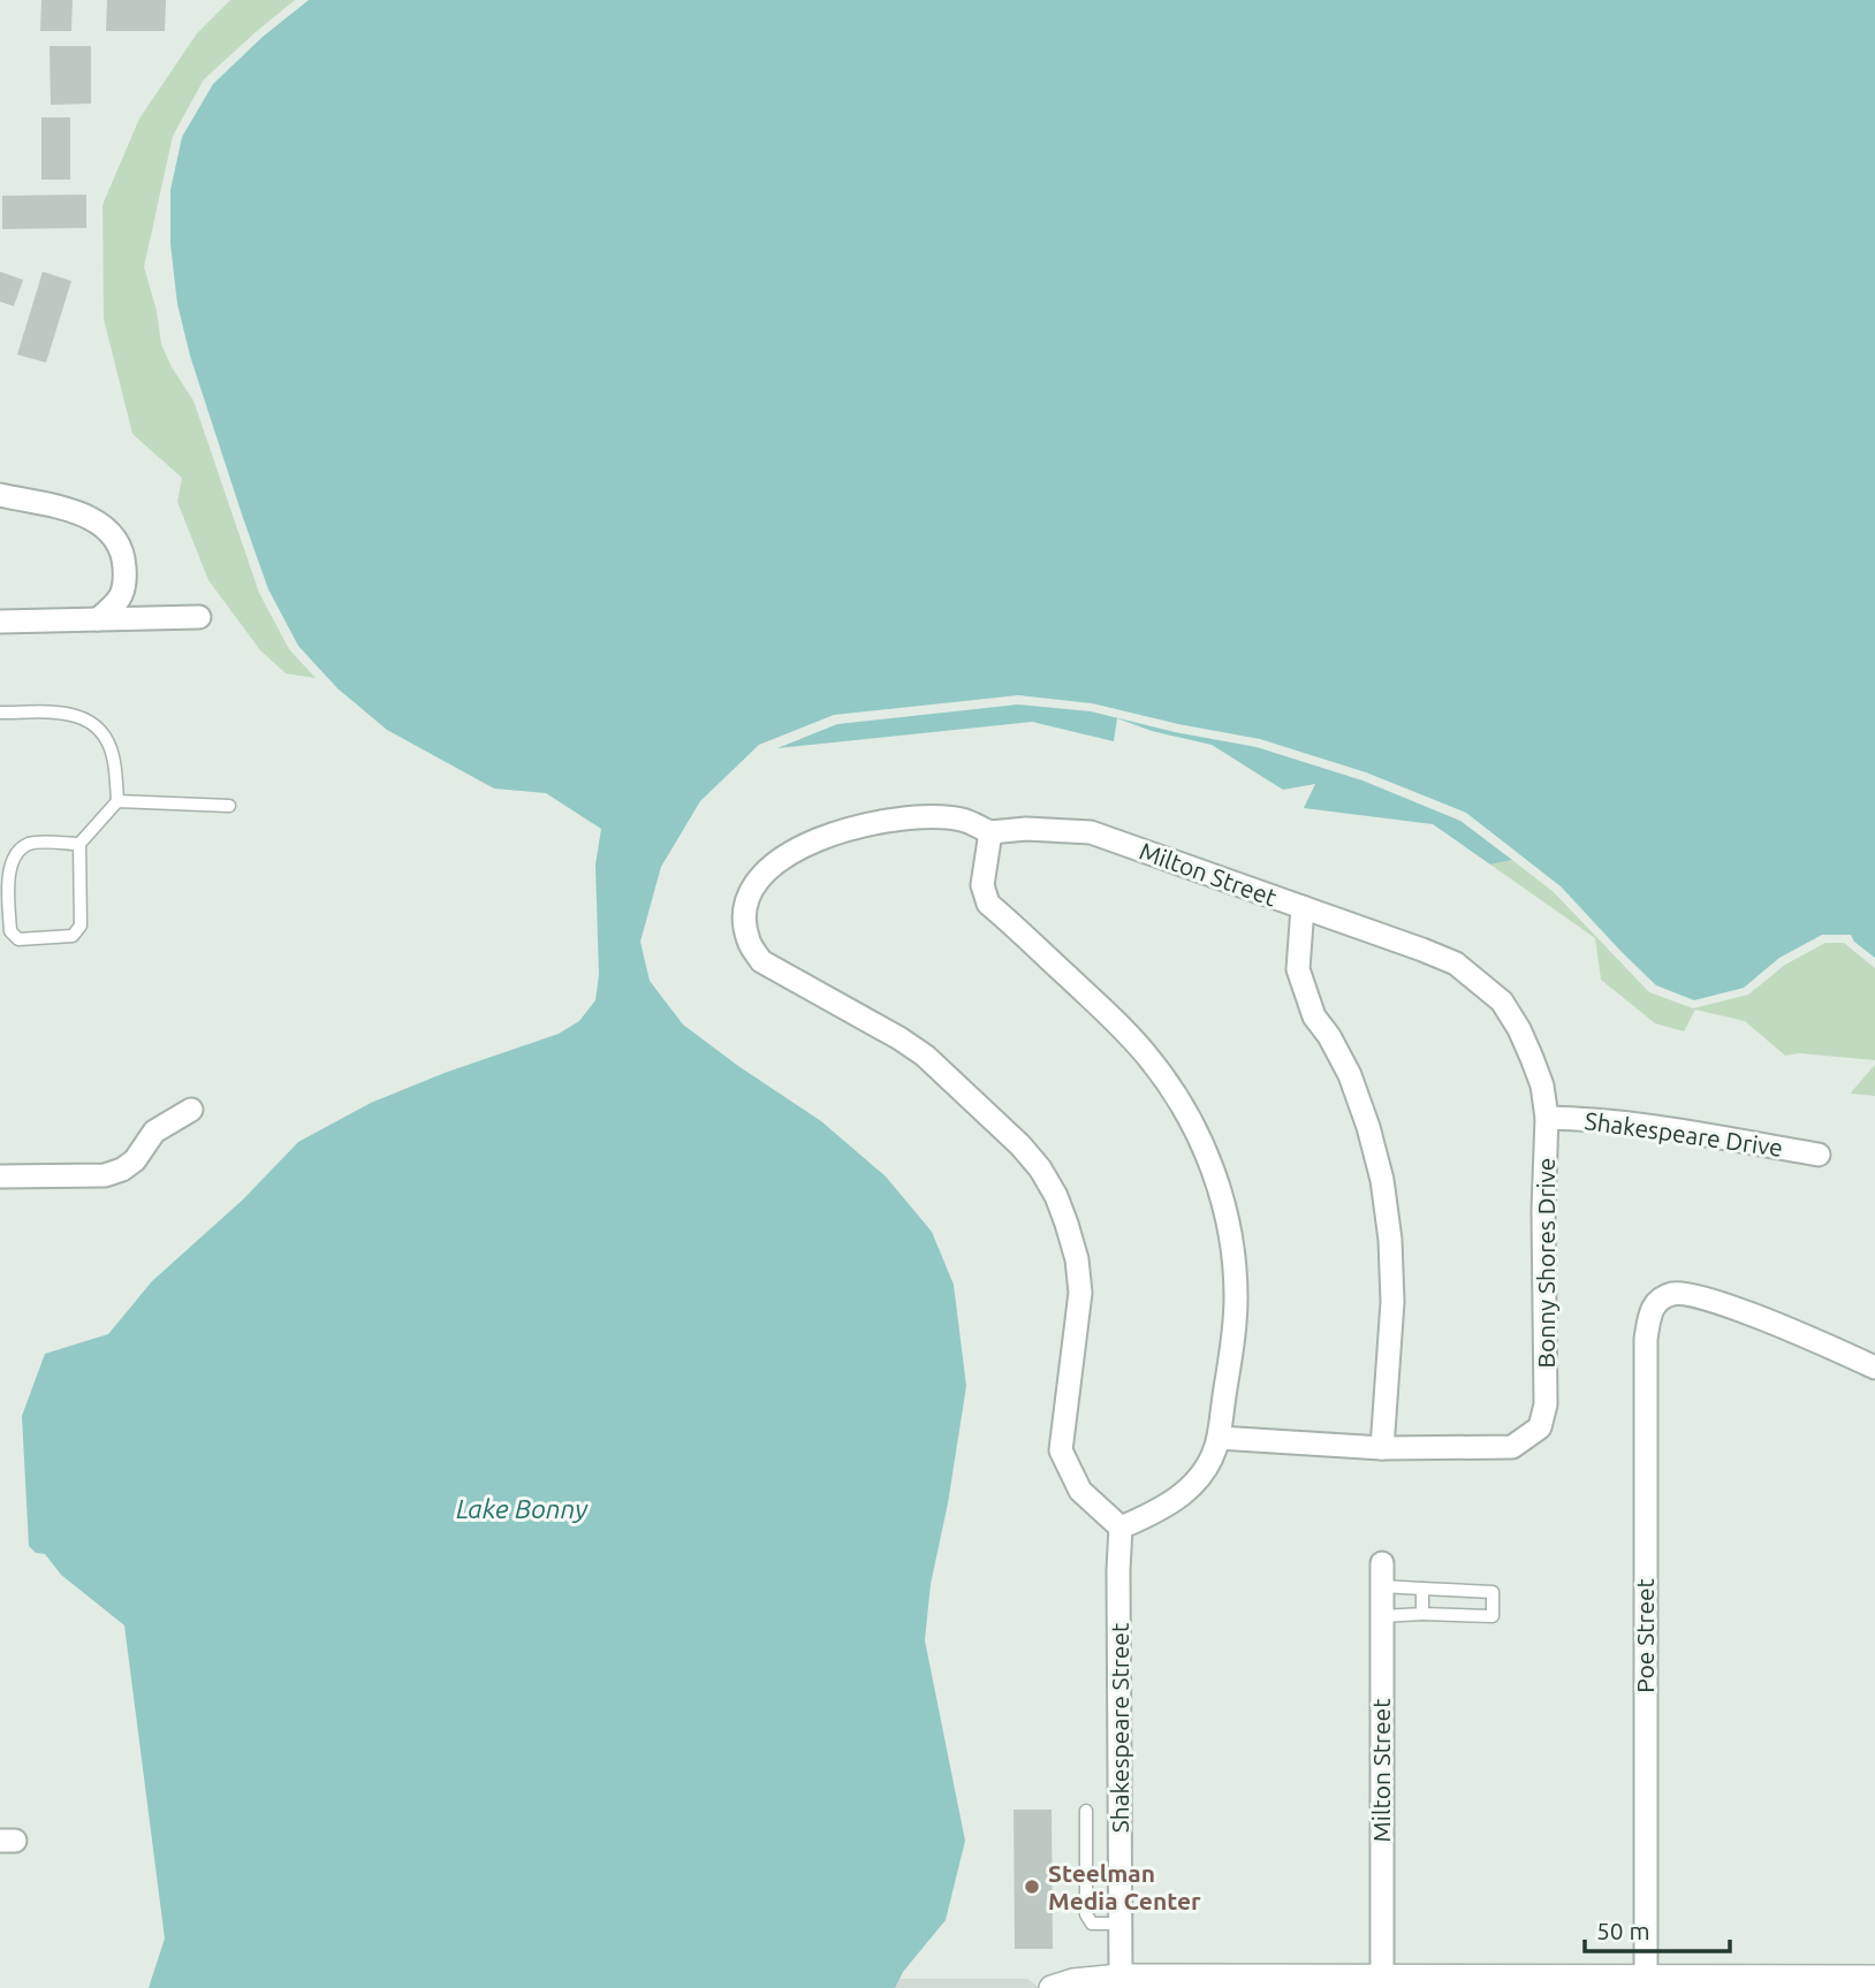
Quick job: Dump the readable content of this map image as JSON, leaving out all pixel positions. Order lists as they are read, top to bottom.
{
  "streets": {
    "street": [
      "Milton Street",
      "Shakespeare Drive",
      "Bonny Shores Drive",
      "Poe Street",
      "Shakespeare Street"
    ]
  },
  "crossings": [
    ["Milton Street", "Bonny Shores Drive"],
    ["Shakespeare Drive", "Bonny Shores Drive"]
  ],
  "water": ["Lake Bonny"],
  "places": ["Steelman Media Center"],
  "scale_bar": "50 m"
}
